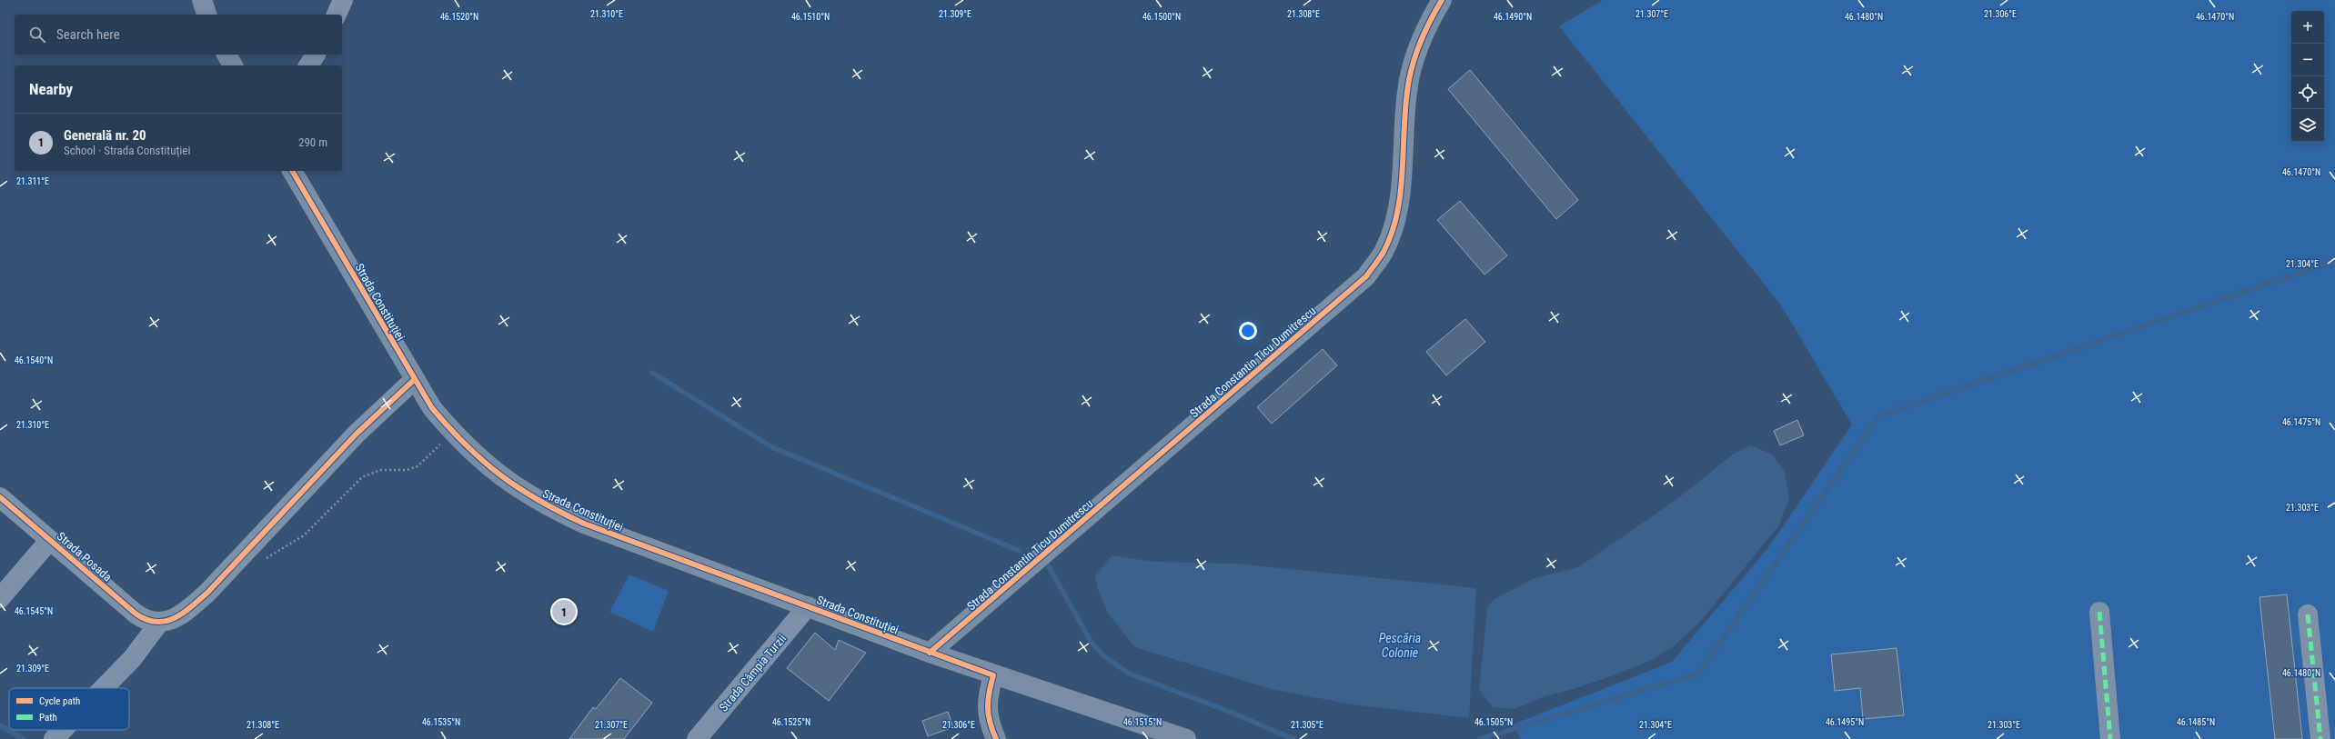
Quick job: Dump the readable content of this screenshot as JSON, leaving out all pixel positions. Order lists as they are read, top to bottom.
{
  "streets": {
    "street": [
      "Strada Constituției",
      "Strada Constantin Ticu Dumitrescu",
      "Strada Posada",
      "Strada Câmpia Turzii"
    ]
  },
  "crossings": [
    ["Strada Constituției", "Strada Constantin Ticu Dumitrescu"],
    ["Strada Constituției", "Strada Câmpia Turzii"]
  ],
  "water": ["Pescăria Colonie"],
  "legend": ["Cycle path", "Path"],
  "page": {
    "map_buttons": ["+", "−"],
    "search": "Search here",
    "heading": "Nearby",
    "list": [
      {
        "mark": "1",
        "name": "Generală nr. 20",
        "note": "School · Strada Constituției",
        "value": "290 m"
      }
    ],
    "pins": "1"
  },
  "coordinates": [
    "21.310°E",
    "21.309°E",
    "21.308°E",
    "21.307°E",
    "21.306°E",
    "46.1470°N",
    "46.1520°N",
    "46.1510°N",
    "46.1500°N",
    "46.1490°N",
    "46.1480°N",
    "21.311°E",
    "21.304°E",
    "46.1540°N",
    "46.1475°N",
    "21.303°E",
    "46.1545°N",
    "46.1535°N",
    "46.1525°N",
    "46.1515°N",
    "46.1505°N",
    "46.1495°N",
    "46.1485°N",
    "21.305°E"
  ]
}
